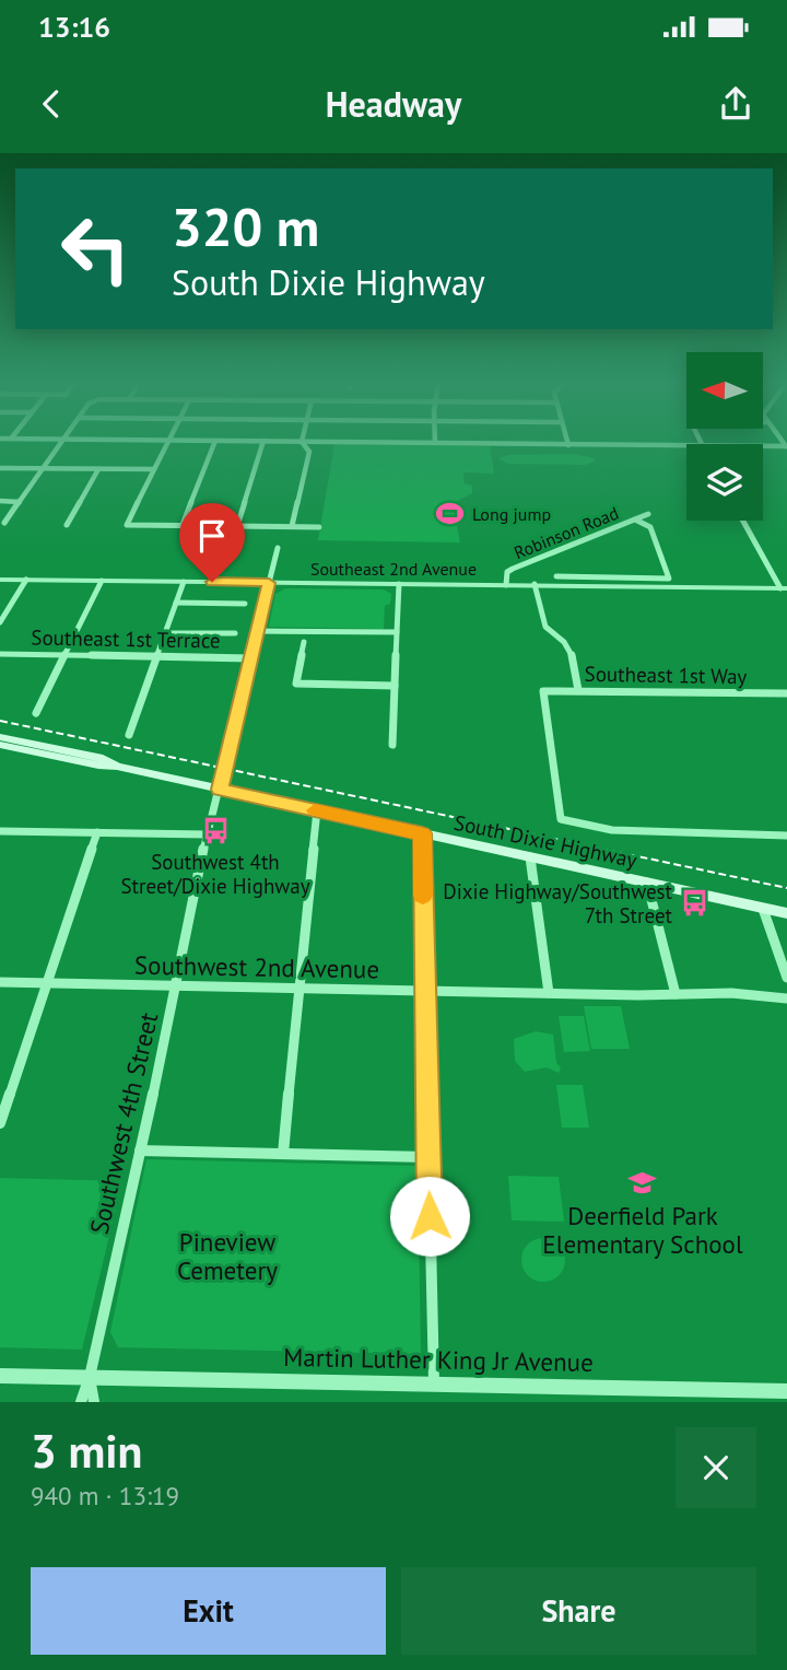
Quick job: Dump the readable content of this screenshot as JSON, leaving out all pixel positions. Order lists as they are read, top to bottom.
{
  "streets": {
    "main road": ["South Dixie Highway"],
    "street": [
      "Robinson Road",
      "Southeast 2nd Avenue",
      "Southeast 1st Terrace",
      "Southeast 1st Way",
      "Southwest 2nd Avenue",
      "Southwest 4th Street",
      "Martin Luther King Jr Avenue"
    ]
  },
  "crossings": [
    ["Robinson Road", "Southeast 2nd Avenue"],
    ["Southeast 2nd Avenue", "Southwest 4th Street"],
    ["Southeast 1st Terrace", "Southwest 4th Street"],
    ["South Dixie Highway", "Southwest 4th Street"],
    ["Southwest 2nd Avenue", "Southwest 4th Street"],
    ["Southwest 4th Street", "Martin Luther King Jr Avenue"]
  ],
  "parks": ["Pineview Cemetery"],
  "places": {
    "sports": ["Long jump"],
    "bus stop": ["Southwest 4th Street/Dixie Highway", "Dixie Highway/Southwest 7th Street"],
    "school or university": ["Deerfield Park Elementary School"]
  },
  "north": "left",
  "page": {
    "status": "13:16",
    "header": "Headway",
    "turn": ["320 m", "South Dixie Highway"],
    "heading": ["3 min", "940 m · 13:19"],
    "buttons": ["Exit", "Share"]
  }
}
